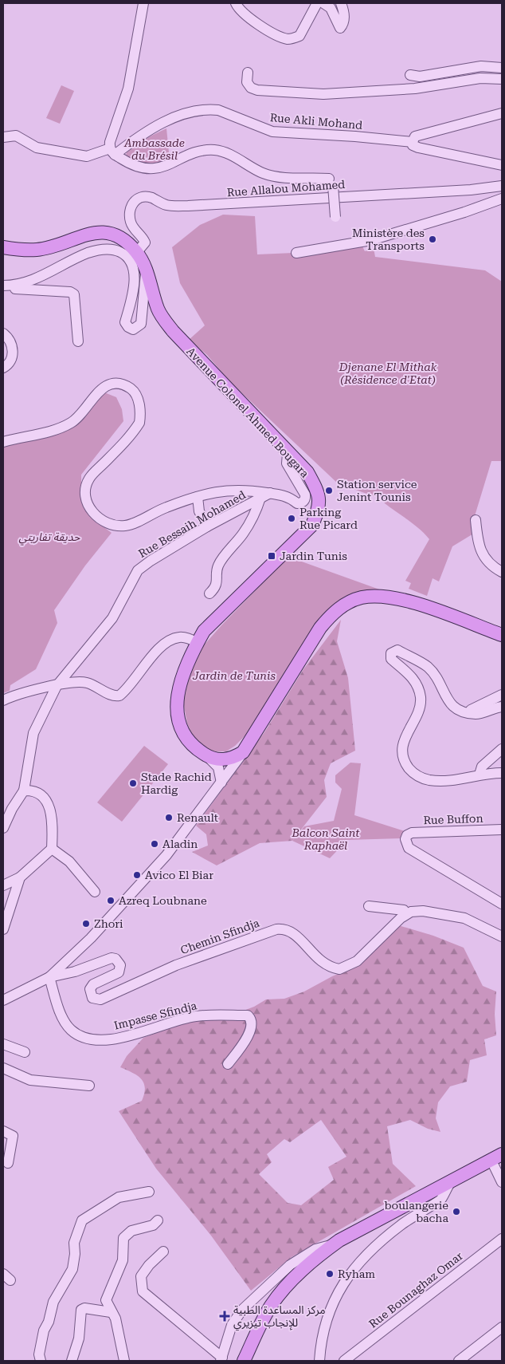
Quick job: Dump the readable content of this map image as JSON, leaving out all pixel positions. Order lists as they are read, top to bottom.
{
  "streets": {
    "main road": ["Avenue Colonel Ahmed Bougara"],
    "street": [
      "Rue Akli Mohand",
      "Rue Allalou Mohamed",
      "Rue Bessaih Mohamed",
      "Rue Buffon",
      "Chemin Sfindja",
      "Impasse Sfindja",
      "Rue Bounaghaz Omar"
    ]
  },
  "crossings": [
    ["Rue Allalou Mohamed", "Avenue Colonel Ahmed Bougara"],
    ["Chemin Sfindja", "Impasse Sfindja"]
  ],
  "parks": [
    "Ambassade du Brésil",
    "Djenane El Mithak (Résidence d'Etat)",
    "حديقة تفاريتي",
    "Jardin de Tunis",
    "Balcon Saint Raphaël"
  ],
  "places": {
    "other": [
      "Ministère des Transports",
      "Station service Jenint Tounis",
      "Parking Rue Picard",
      "Stade Rachid Hardig",
      "Renault",
      "Aladin",
      "Avico El Biar",
      "Azreq Loubnane",
      "Zhori",
      "boulangerie bacha",
      "Ryham"
    ],
    "transit": ["Jardin Tunis"],
    "health": ["مركز المساعدة الطبية للإنجاب تيزيري"]
  }
}
